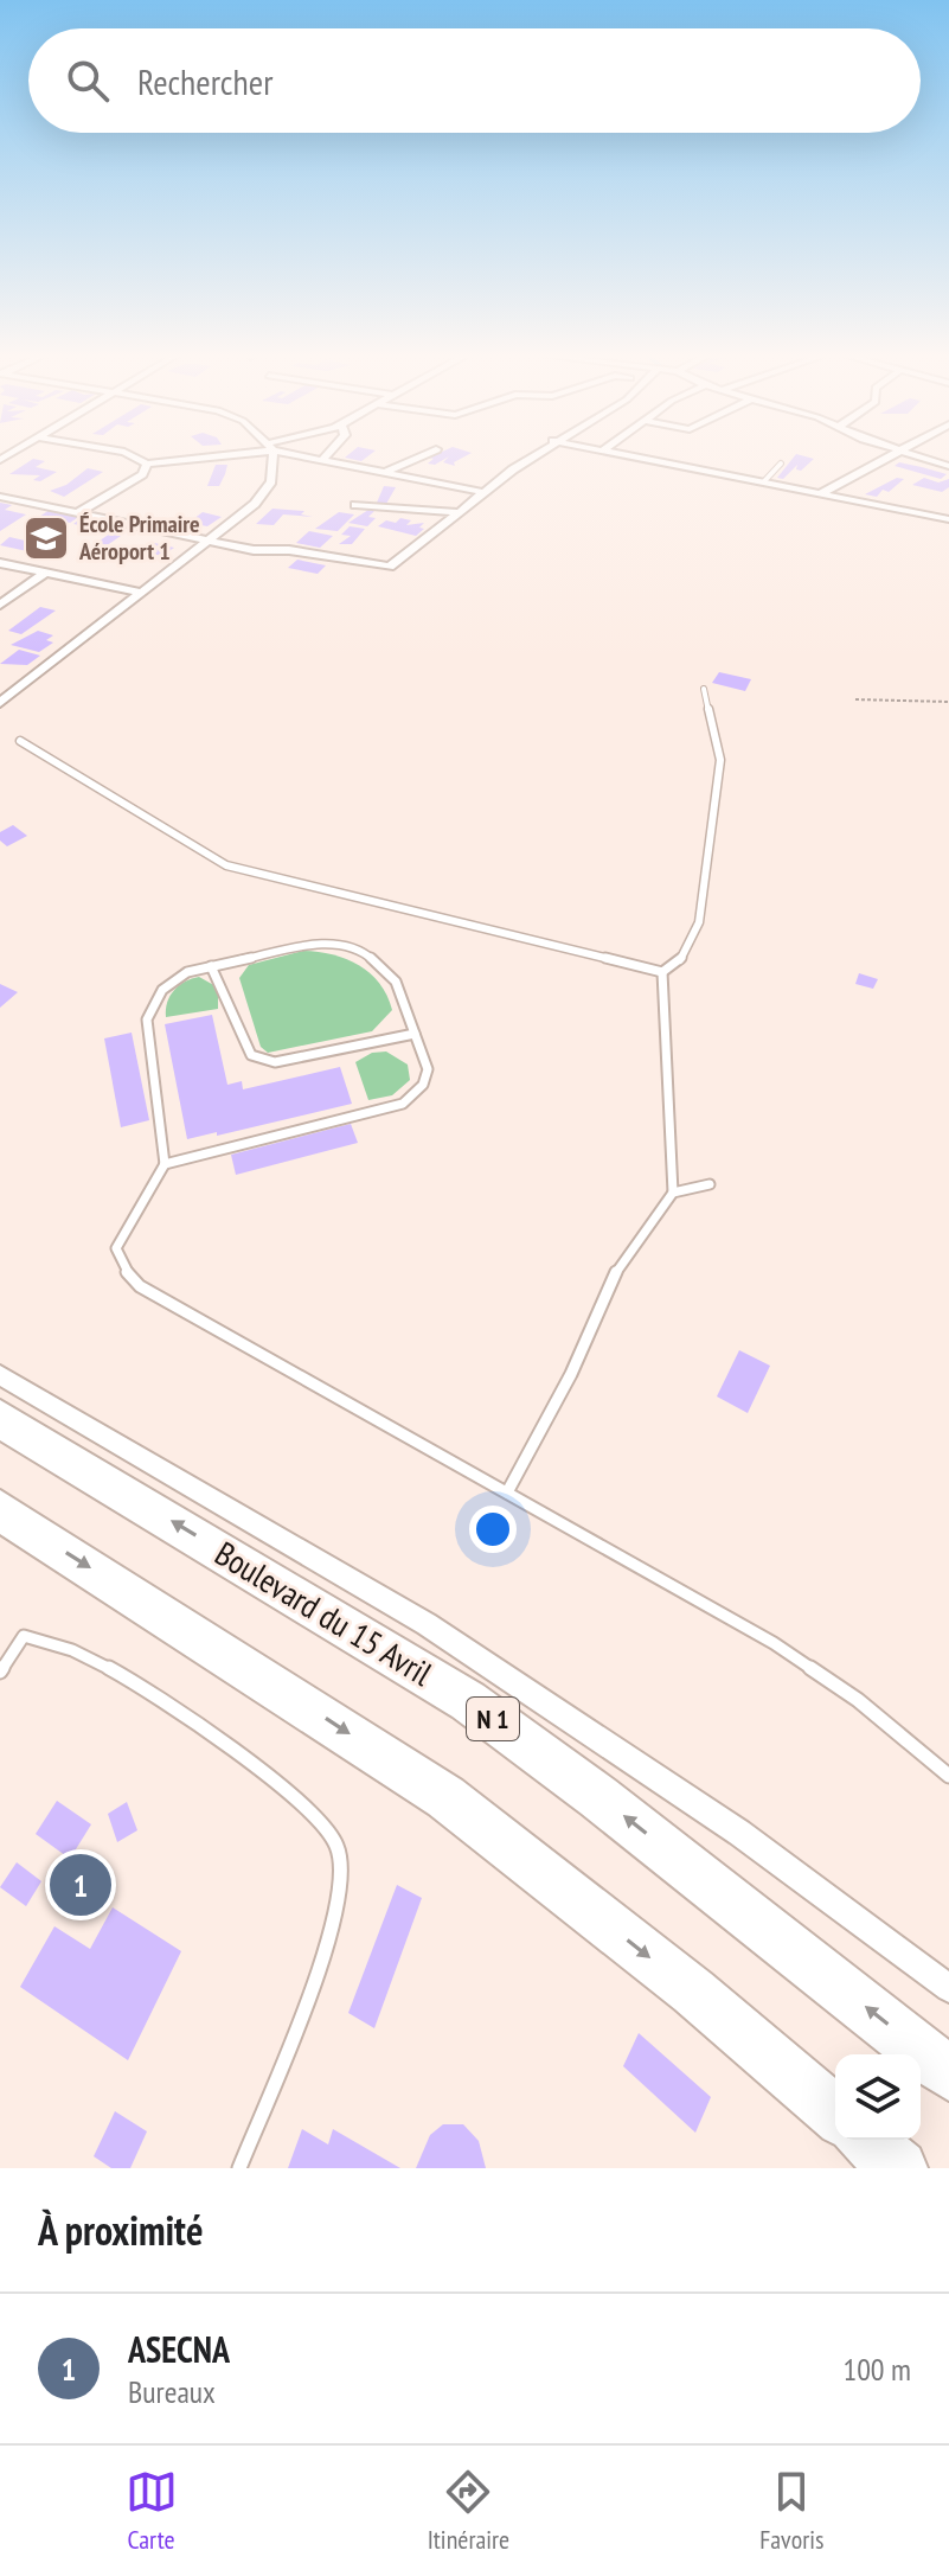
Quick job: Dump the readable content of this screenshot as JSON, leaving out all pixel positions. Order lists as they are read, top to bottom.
{
  "streets": {
    "highway": ["Boulevard du 15 Avril", "N 1"]
  },
  "places": {
    "school or university": ["École Primaire Aéroport 1"]
  },
  "page": {
    "search": "Rechercher",
    "pins": "1",
    "heading": "À proximité",
    "list": [
      {
        "mark": "1",
        "name": "ASECNA",
        "note": "Bureaux",
        "value": "100 m"
      }
    ],
    "nav": ["Carte", "Itinéraire", "Favoris"]
  }
}
